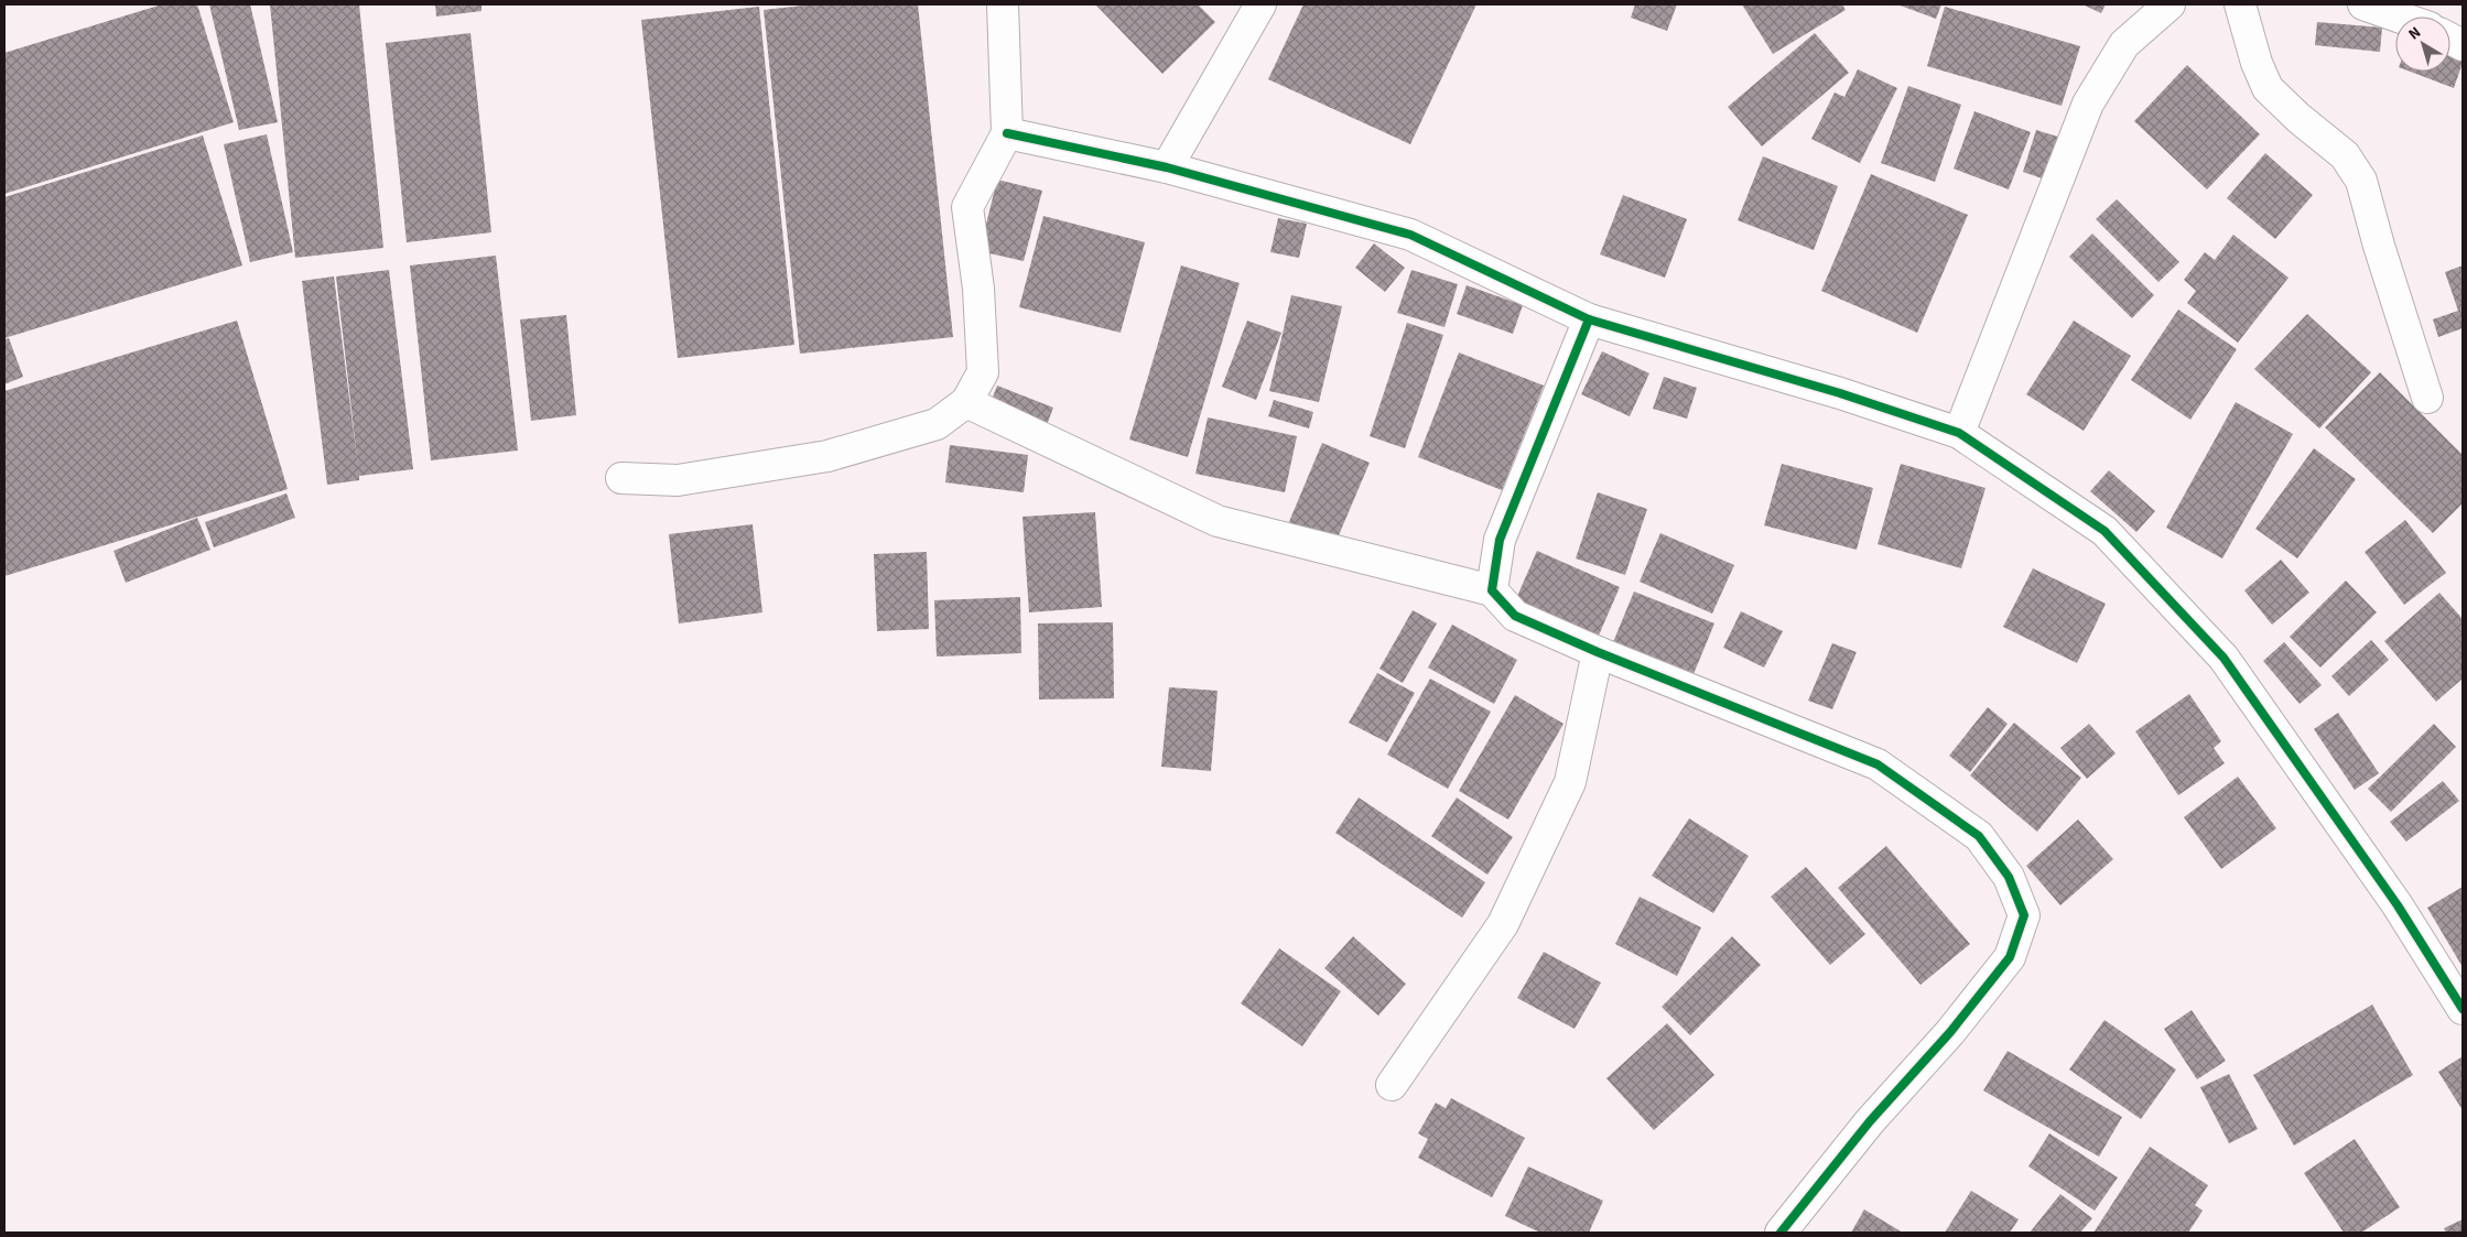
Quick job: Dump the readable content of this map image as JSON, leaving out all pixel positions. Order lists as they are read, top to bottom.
{
  "north": "top left"
}
